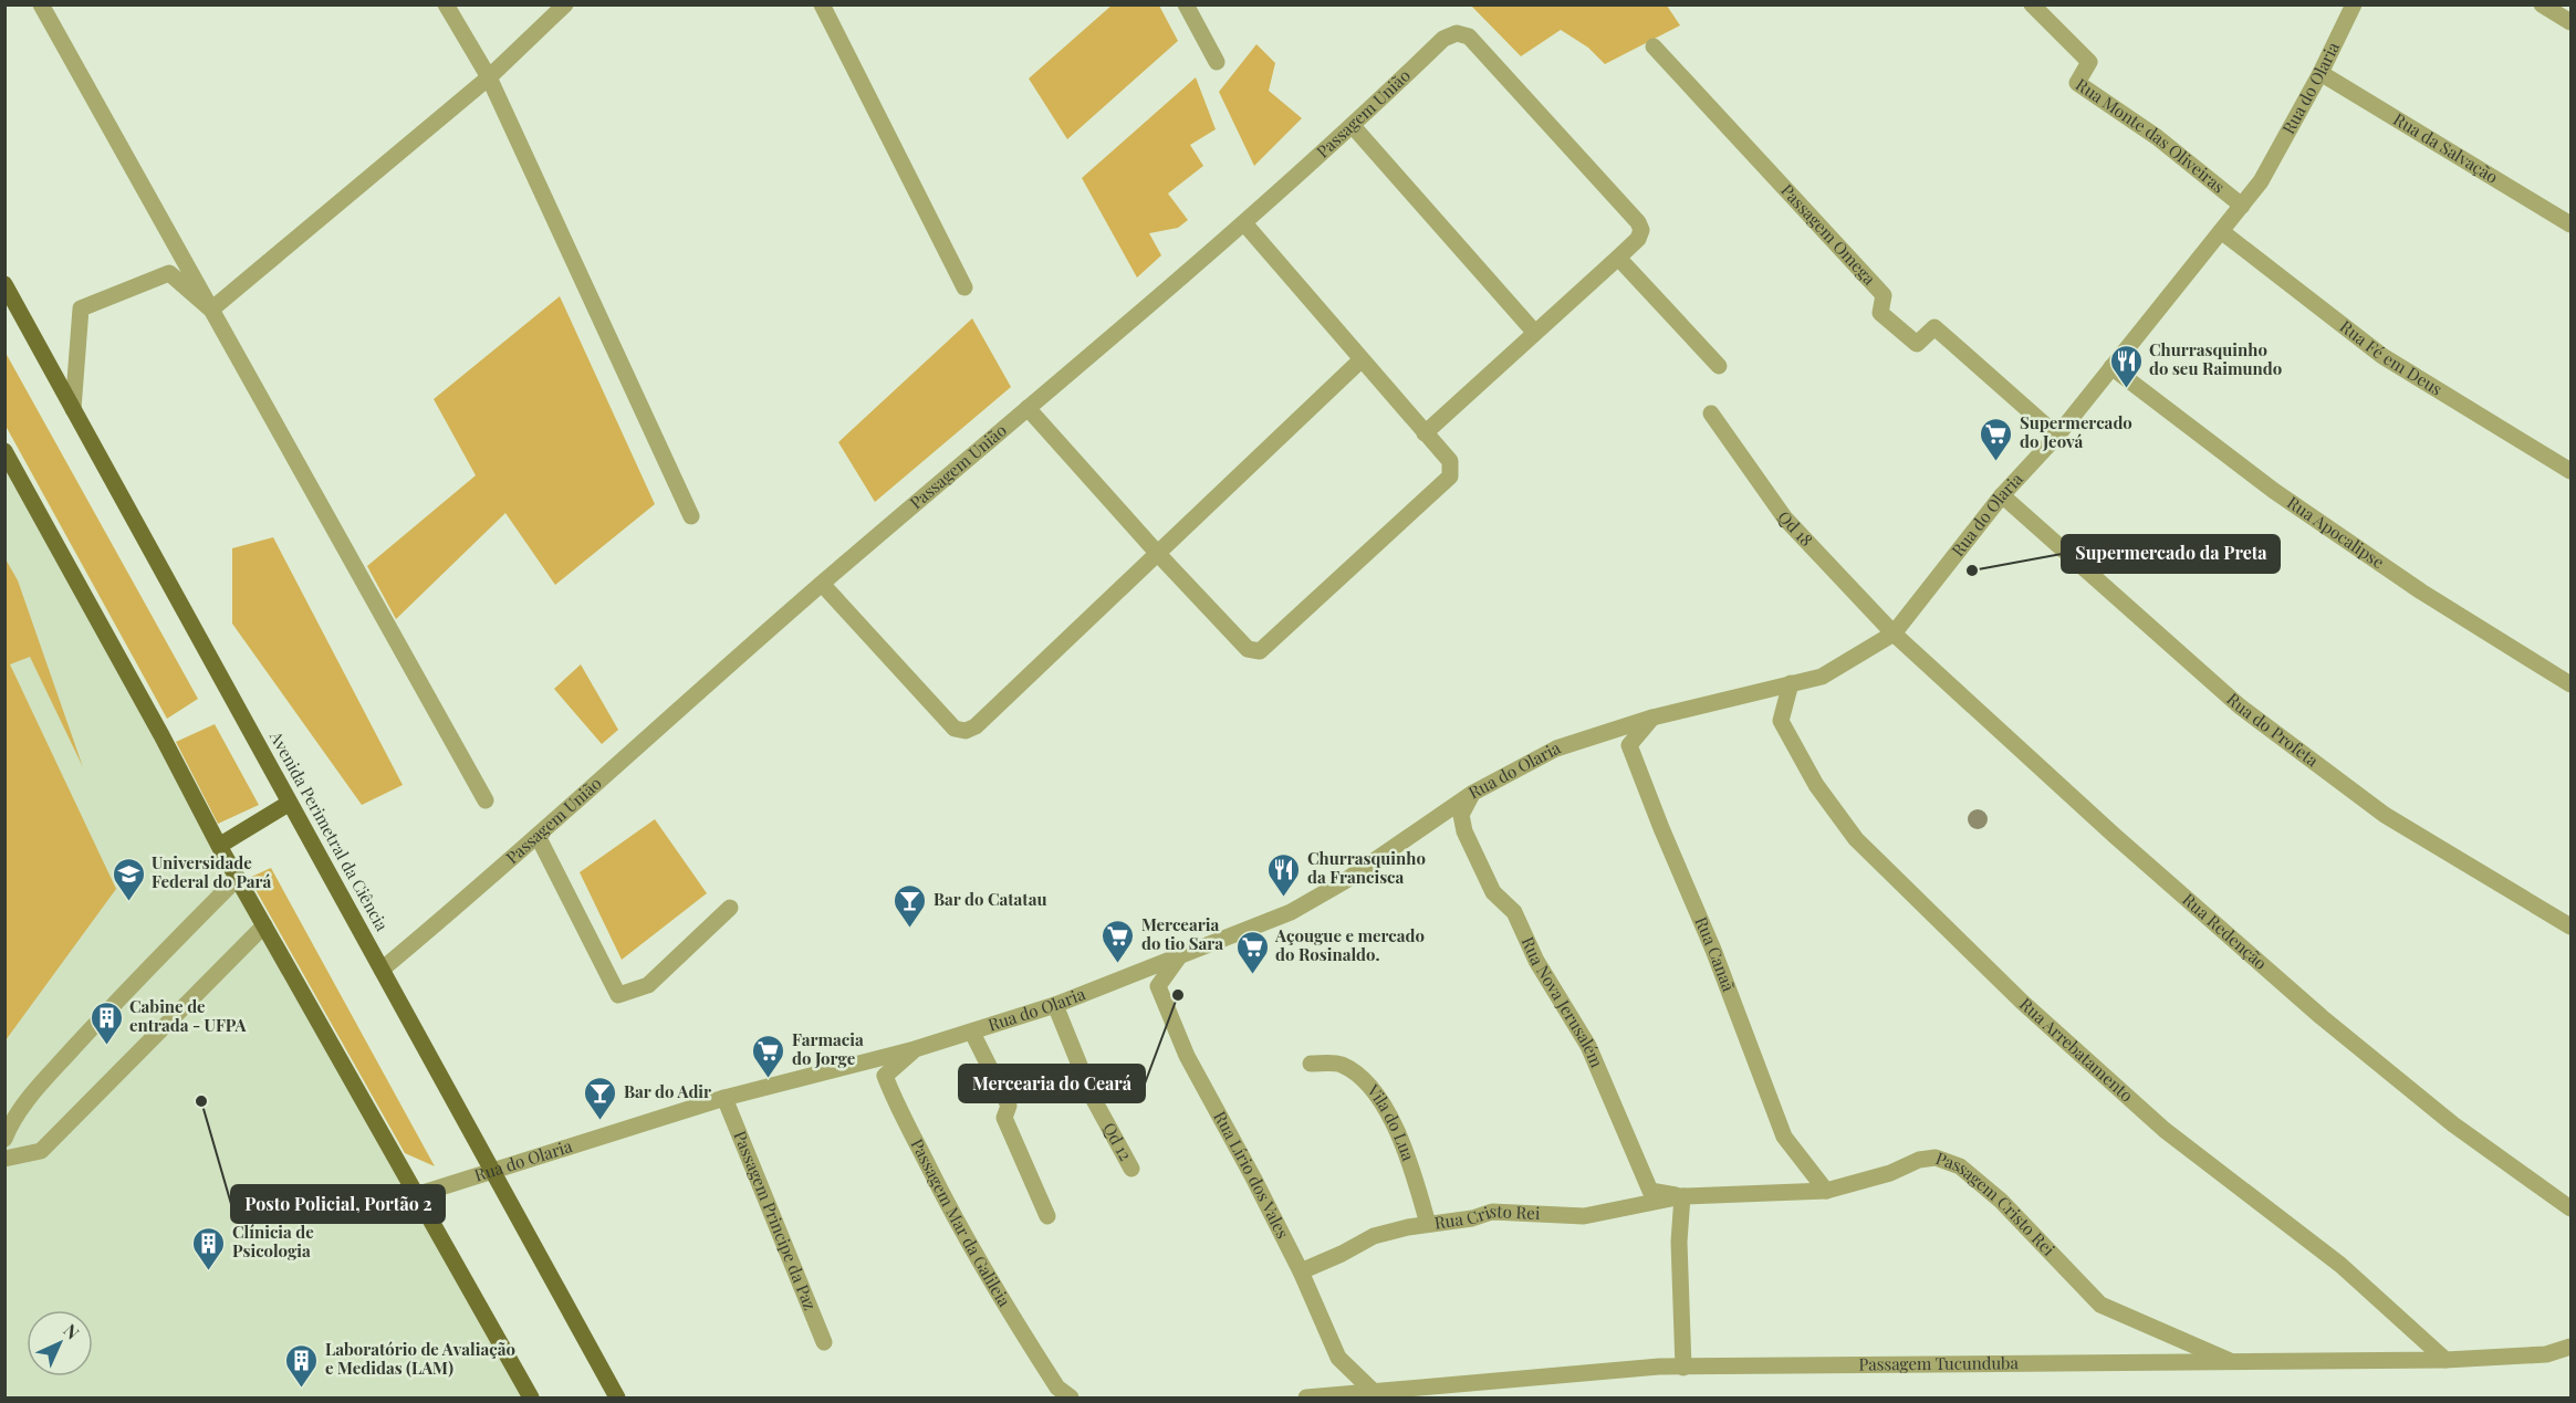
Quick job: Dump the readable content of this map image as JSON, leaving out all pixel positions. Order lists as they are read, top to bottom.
{
  "streets": {
    "main road": ["Avenida Perimetral da Ciência"],
    "street": [
      "Rua do Olaria",
      "Passagem União",
      "Rua Monte das Oliveiras",
      "Rua da Salvação",
      "Passagem Omega",
      "Rua Fé em Deus",
      "Qd 18",
      "Rua Apocalipse",
      "Rua do Profeta",
      "Rua Redenção",
      "Rua Canaã",
      "Rua Nova Jerusalém",
      "Rua Arrebatamento",
      "Vila do Lua",
      "Qd 12",
      "Rua Lírio dos Vales",
      "Passagem Cristo Rei",
      "Rua Cristo Rei",
      "Passagem Principe da Paz",
      "Passagem Mar da Galileia",
      "Passagem Tucunduba"
    ]
  },
  "crossings": [
    ["Rua do Olaria", "Rua Monte das Oliveiras"],
    ["Rua do Olaria", "Rua da Salvação"],
    ["Rua do Olaria", "Passagem Omega"],
    ["Rua do Olaria", "Rua Fé em Deus"],
    ["Rua do Olaria", "Qd 18"],
    ["Rua do Olaria", "Rua Apocalipse"],
    ["Rua do Olaria", "Rua do Profeta"],
    ["Rua do Olaria", "Avenida Perimetral da Ciência"],
    ["Rua do Olaria", "Rua Redenção"],
    ["Rua do Olaria", "Rua Canaã"],
    ["Rua do Olaria", "Rua Nova Jerusalém"],
    ["Rua do Olaria", "Rua Arrebatamento"],
    ["Rua do Olaria", "Qd 12"],
    ["Rua do Olaria", "Rua Lírio dos Vales"],
    ["Rua do Olaria", "Passagem Principe da Paz"],
    ["Rua do Olaria", "Passagem Mar da Galileia"],
    ["Passagem União", "Avenida Perimetral da Ciência"],
    ["Qd 18", "Rua Redenção"],
    ["Rua Canaã", "Passagem Cristo Rei"],
    ["Rua Nova Jerusalém", "Passagem Cristo Rei"],
    ["Rua Nova Jerusalém", "Rua Cristo Rei"],
    ["Rua Arrebatamento", "Passagem Tucunduba"],
    ["Vila do Lua", "Rua Cristo Rei"],
    ["Rua Lírio dos Vales", "Rua Cristo Rei"],
    ["Rua Lírio dos Vales", "Passagem Tucunduba"],
    ["Passagem Cristo Rei", "Rua Cristo Rei"],
    ["Passagem Cristo Rei", "Passagem Tucunduba"]
  ],
  "places": {
    "restaurant": ["Churrasquinho do seu Raimundo", "Churrasquinho da Francisca"],
    "supermarket": [
      "Supermercado do Jeová",
      "Mercearia do tio Sara",
      "Açougue e mercado do Rosinaldo.",
      "Farmacia do Jorge"
    ],
    "other": ["Supermercado da Preta", "Mercearia do Ceará", "Posto Policial, Portão 2"],
    "school or university": ["Universidade Federal do Pará"],
    "bar": ["Bar do Catatau", "Bar do Adir"],
    "building": ["Cabine de entrada - UFPA", "Clínicia de Psicologia", "Laboratório de Avaliação e Medidas (LAM)"]
  },
  "north": "top right"
}
